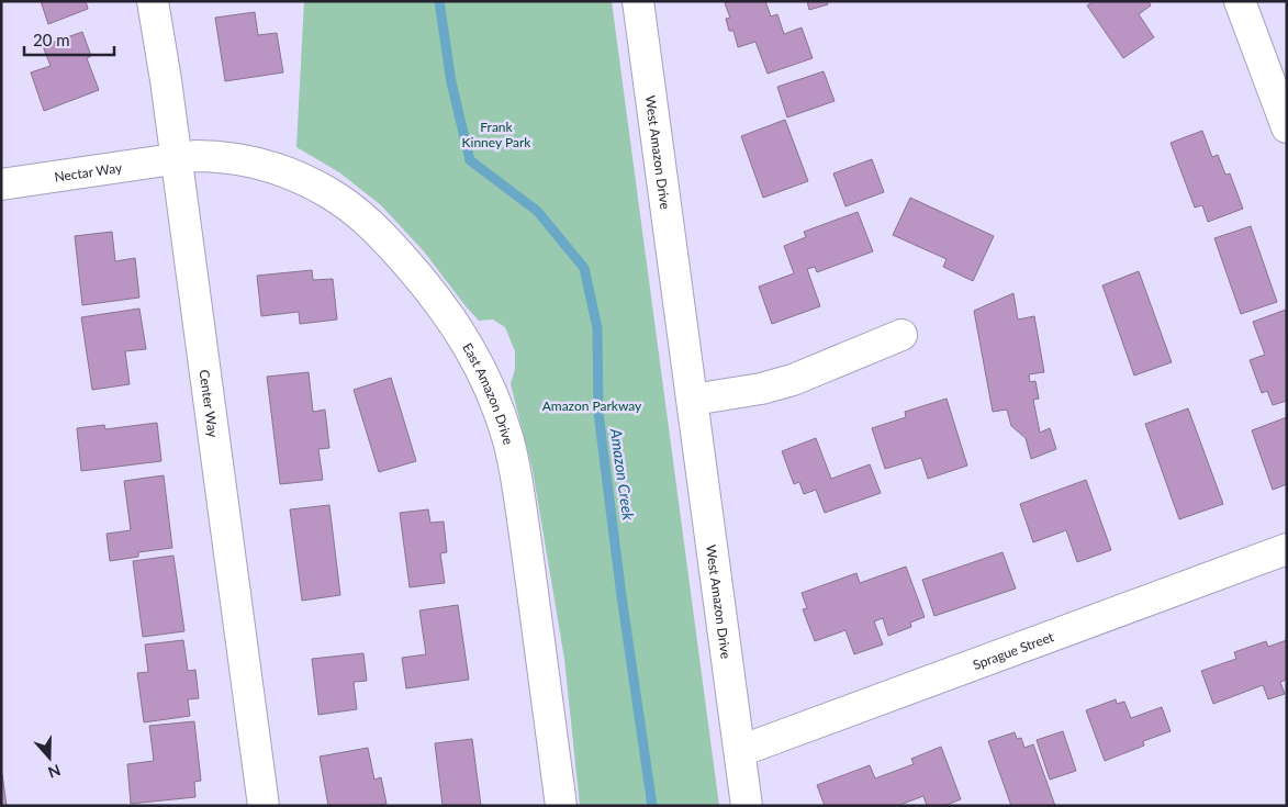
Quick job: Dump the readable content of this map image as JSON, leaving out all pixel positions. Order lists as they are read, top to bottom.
{
  "streets": {
    "street": [
      "West Amazon Drive",
      "Nectar Way",
      "East Amazon Drive",
      "Center Way",
      "Sprague Street"
    ]
  },
  "crossings": [
    ["West Amazon Drive", "Sprague Street"],
    ["Nectar Way", "East Amazon Drive"],
    ["Nectar Way", "Center Way"],
    ["East Amazon Drive", "Center Way"]
  ],
  "water": ["Amazon Creek"],
  "parks": ["Frank Kinney Park", "Amazon Parkway"],
  "scale_bar": "20 m",
  "north": "bottom"
}
